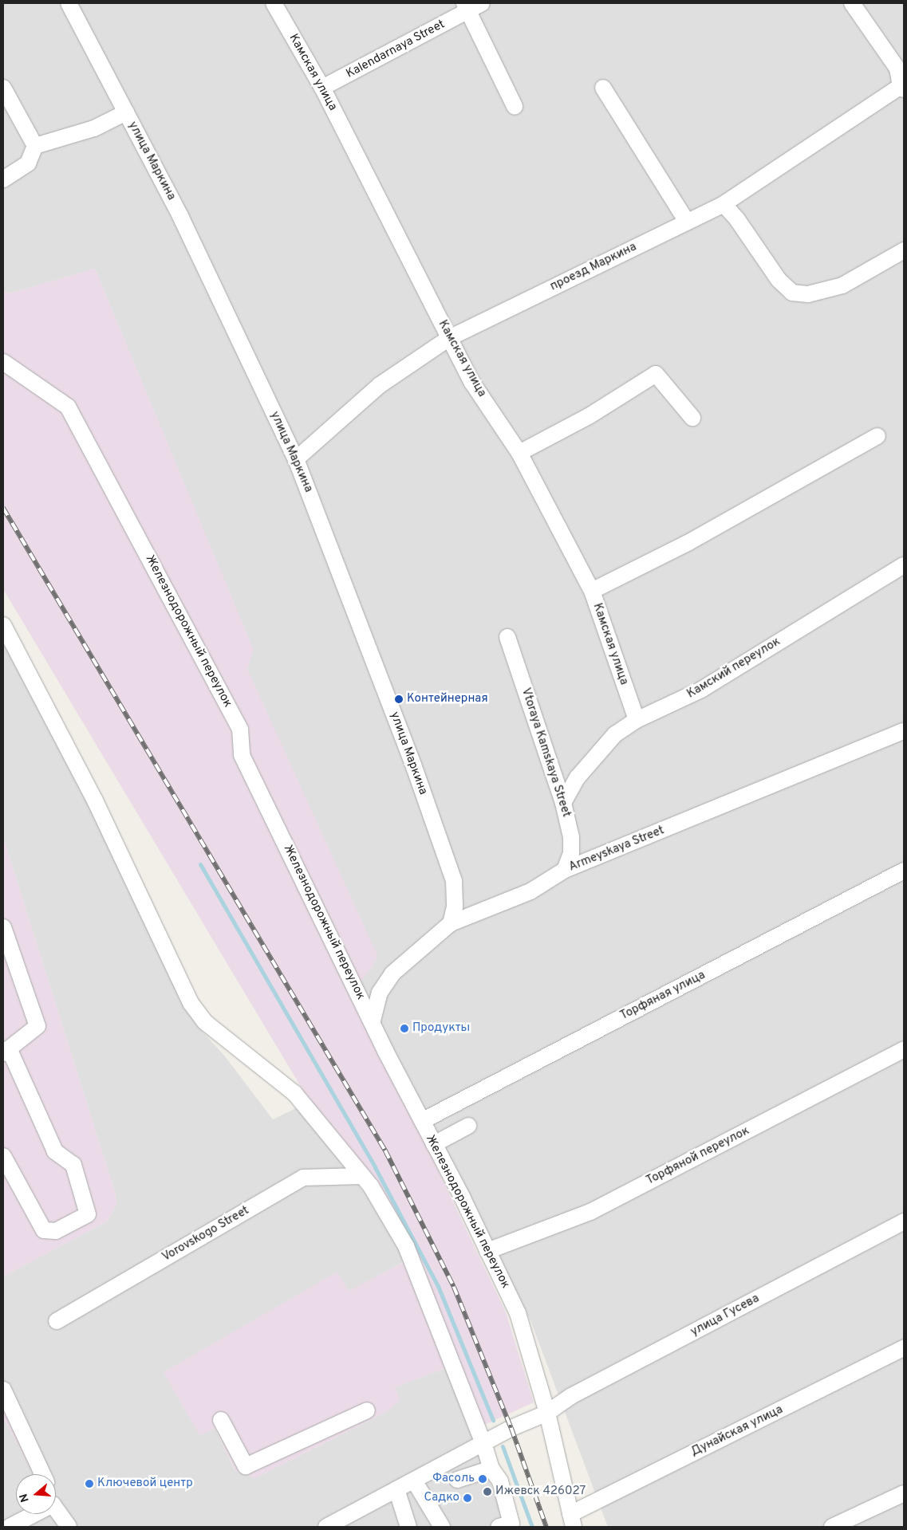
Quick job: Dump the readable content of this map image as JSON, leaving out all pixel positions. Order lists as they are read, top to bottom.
{
  "streets": {
    "street": [
      "Kalendarnaya Street",
      "Камская улица",
      "улица Маркина",
      "проезд Маркина",
      "Железнодорожный переулок",
      "Камский переулок",
      "Vtoraya Kamskaya Street",
      "Armeyskaya Street",
      "Торфяная улица",
      "Торфяной переулок",
      "Vorovskogo Street",
      "улица Гусева",
      "Дунайская улица"
    ]
  },
  "crossings": [
    ["Kalendarnaya Street", "Камская улица"],
    ["Камская улица", "проезд Маркина"],
    ["Камская улица", "Камский переулок"],
    ["улица Маркина", "проезд Маркина"],
    ["улица Маркина", "Armeyskaya Street"],
    ["Железнодорожный переулок", "Armeyskaya Street"],
    ["Железнодорожный переулок", "Торфяная улица"],
    ["Железнодорожный переулок", "Торфяной переулок"],
    ["Железнодорожный переулок", "улица Гусева"],
    ["Железнодорожный переулок", "Дунайская улица"],
    ["Камский переулок", "Vtoraya Kamskaya Street"],
    ["Vtoraya Kamskaya Street", "Armeyskaya Street"]
  ],
  "places": [
    "Контейнерная",
    "Продукты",
    "Фасоль",
    "Ключевой центр",
    "Ижевск 426027",
    "Садко"
  ],
  "north": "left"
}
